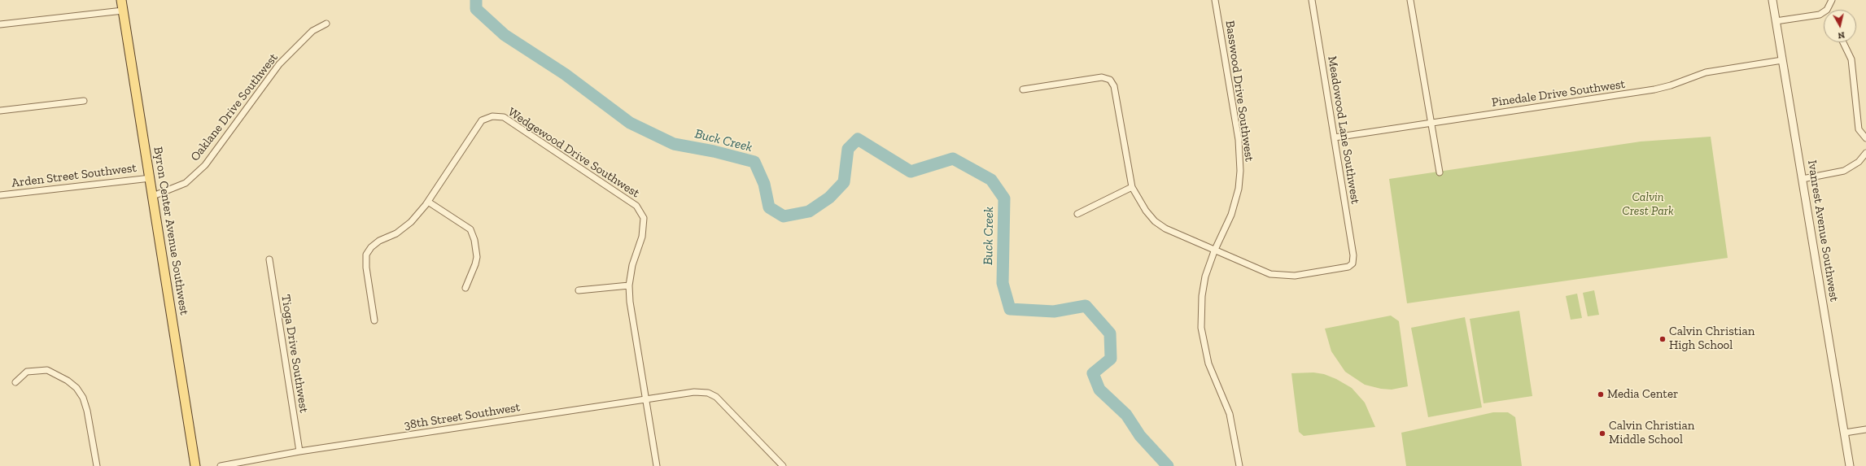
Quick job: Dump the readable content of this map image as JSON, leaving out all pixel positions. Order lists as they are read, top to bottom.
{
  "streets": {
    "main road": ["Byron Center Avenue Southwest"],
    "street": [
      "Basswood Drive Southwest",
      "Pinedale Drive Southwest",
      "Oaklane Drive Southwest",
      "Meadowood Lane Southwest",
      "Wedgewood Drive Southwest",
      "Arden Street Southwest",
      "Ivanrest Avenue Southwest",
      "Tioga Drive Southwest",
      "38th Street Southwest"
    ]
  },
  "crossings": [
    ["Basswood Drive Southwest", "Meadowood Lane Southwest"],
    ["Pinedale Drive Southwest", "Meadowood Lane Southwest"],
    ["Pinedale Drive Southwest", "Ivanrest Avenue Southwest"],
    ["Oaklane Drive Southwest", "Byron Center Avenue Southwest"],
    ["Wedgewood Drive Southwest", "38th Street Southwest"],
    ["Arden Street Southwest", "Byron Center Avenue Southwest"],
    ["Tioga Drive Southwest", "38th Street Southwest"]
  ],
  "water": ["Buck Creek"],
  "parks": ["Calvin Crest Park"],
  "places": ["Calvin Christian High School", "Media Center", "Calvin Christian Middle School"],
  "north": "bottom"
}
